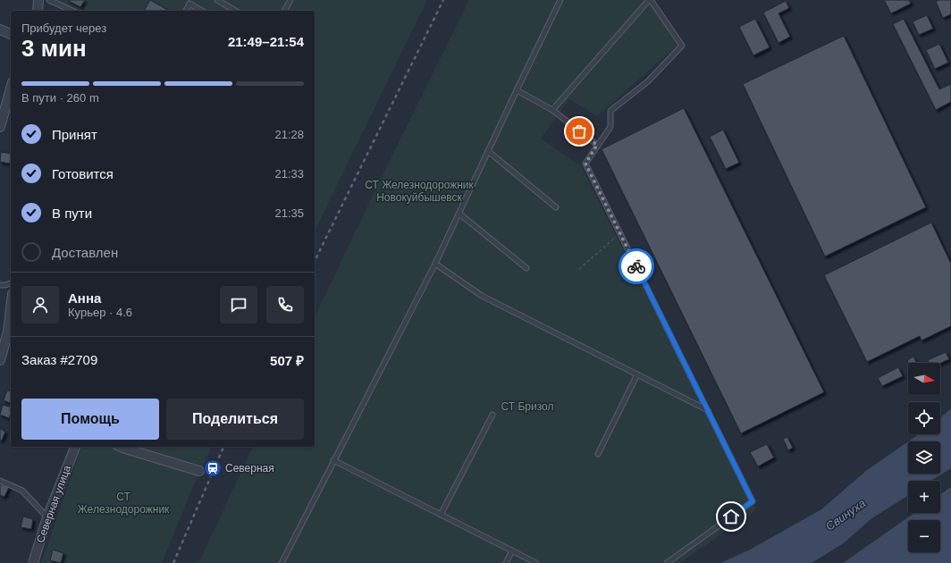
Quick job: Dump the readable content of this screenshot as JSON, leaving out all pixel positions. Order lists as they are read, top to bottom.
{
  "streets": {
    "street": ["Северная улица"]
  },
  "water": ["Свинуха"],
  "parks": ["СТ Железнодорожник Новокуйбышевск", "СТ Бризол", "СТ Железнодорожник"],
  "places": {
    "station": ["Северная"]
  },
  "north": "right",
  "page": {
    "heading": ["3 мин", "Прибудет через", "21:49–21:54"],
    "panel": [
      "Анна",
      "Курьер · 4.6",
      "Заказ #2709",
      "507 ₽"
    ],
    "bar": "В пути · 260 m",
    "list": [
      ["Принят", "21:28"],
      ["Готовится", "21:33"],
      ["В пути", "21:35"],
      "Доставлен"
    ],
    "map_buttons": ["+", "−"],
    "buttons": ["Помощь", "Поделиться"]
  }
}
